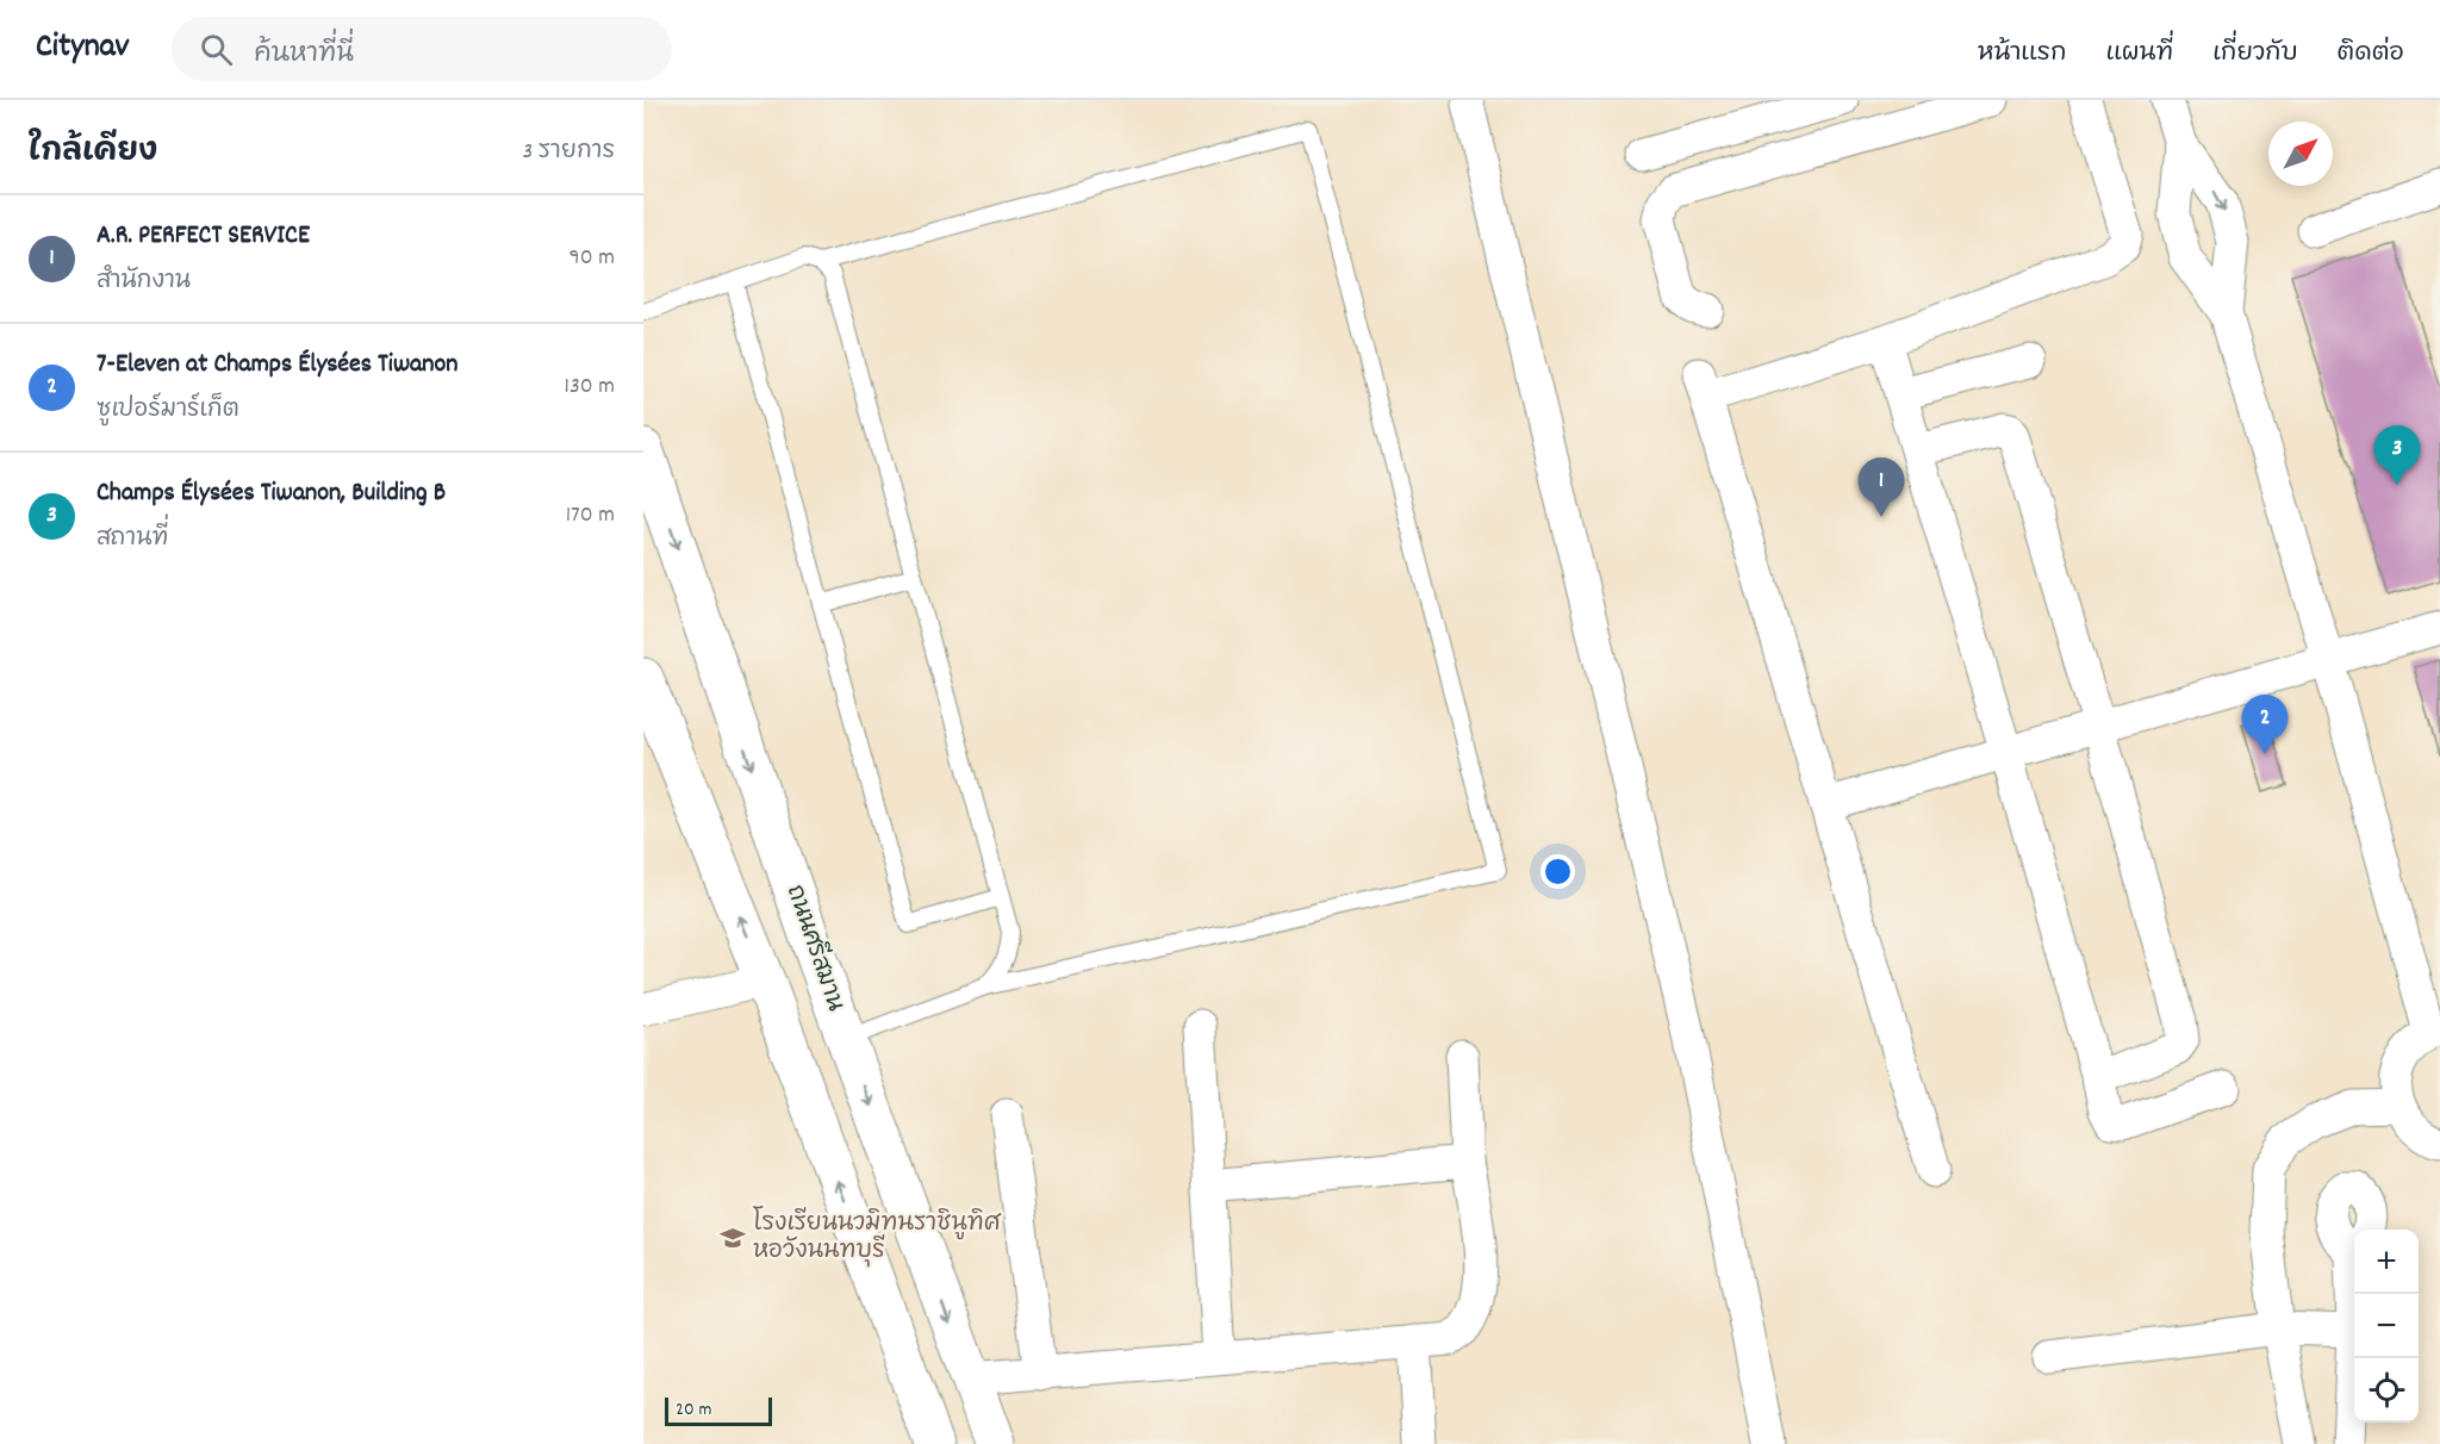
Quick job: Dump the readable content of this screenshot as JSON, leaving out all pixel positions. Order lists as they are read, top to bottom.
{
  "streets": {
    "main road": ["ถนนศรีสมาน"]
  },
  "places": {
    "school or university": ["โรงเรียนนวมิทนราชินูทิศ หอวังนนทบุรี"]
  },
  "scale_bar": "20 m",
  "north": "top right",
  "page": {
    "header": "Citynav",
    "search": "ค้นหาที่นี่",
    "nav": [
      "หน้าแรก",
      "แผนที่",
      "เกี่ยวกับ",
      "ติดต่อ"
    ],
    "heading": ["ใกล้เคียง", "3 รายการ"],
    "list": [
      {
        "mark": "1",
        "name": "A.R. PERFECT SERVICE",
        "note": "สำนักงาน",
        "value": "90 m"
      },
      {
        "mark": "2",
        "name": "7-Eleven at Champs Élysées Tiwanon",
        "note": "ซูเปอร์มาร์เก็ต",
        "value": "130 m"
      },
      {
        "mark": "3",
        "name": "Champs Élysées Tiwanon, Building B",
        "note": "สถานที่",
        "value": "170 m"
      }
    ],
    "pins": ["3", "1", "2"],
    "map_buttons": ["+", "−"],
    "scale": "20 m"
  }
}
